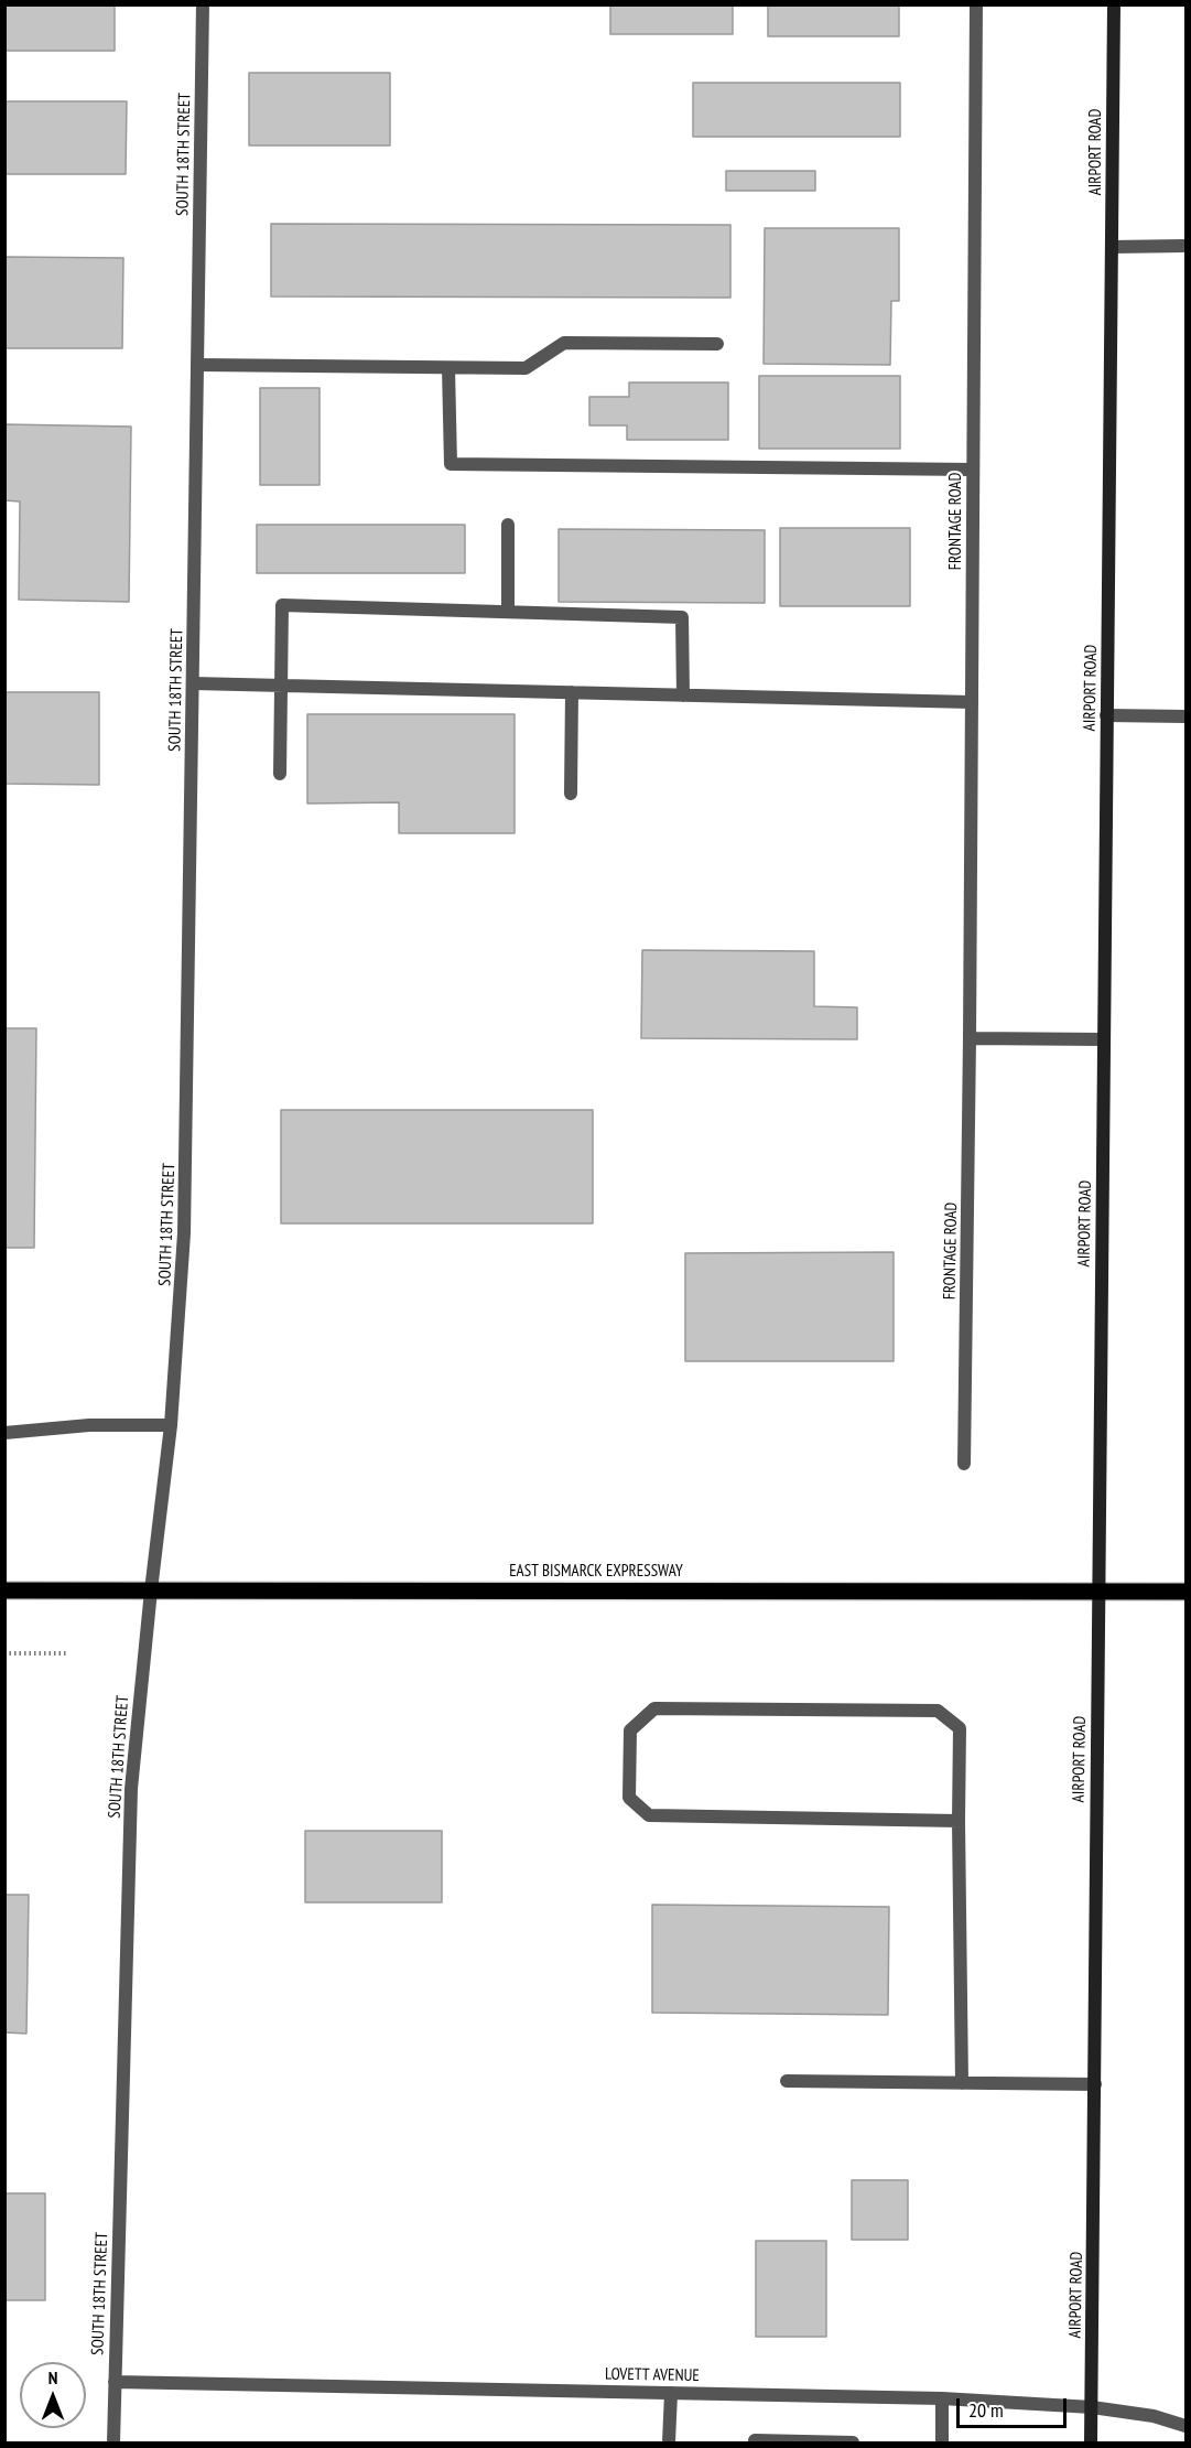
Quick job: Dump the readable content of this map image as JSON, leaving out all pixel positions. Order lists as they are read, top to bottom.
{
  "streets": {
    "main road": ["AIRPORT ROAD", "EAST BISMARCK EXPRESSWAY"],
    "street": ["SOUTH 18TH STREET", "FRONTAGE ROAD", "LOVETT AVENUE"]
  },
  "crossings": [
    ["AIRPORT ROAD", "EAST BISMARCK EXPRESSWAY"],
    ["AIRPORT ROAD", "LOVETT AVENUE"],
    ["SOUTH 18TH STREET", "EAST BISMARCK EXPRESSWAY"],
    ["SOUTH 18TH STREET", "LOVETT AVENUE"]
  ],
  "scale_bar": "20 m",
  "north": "top"
}
